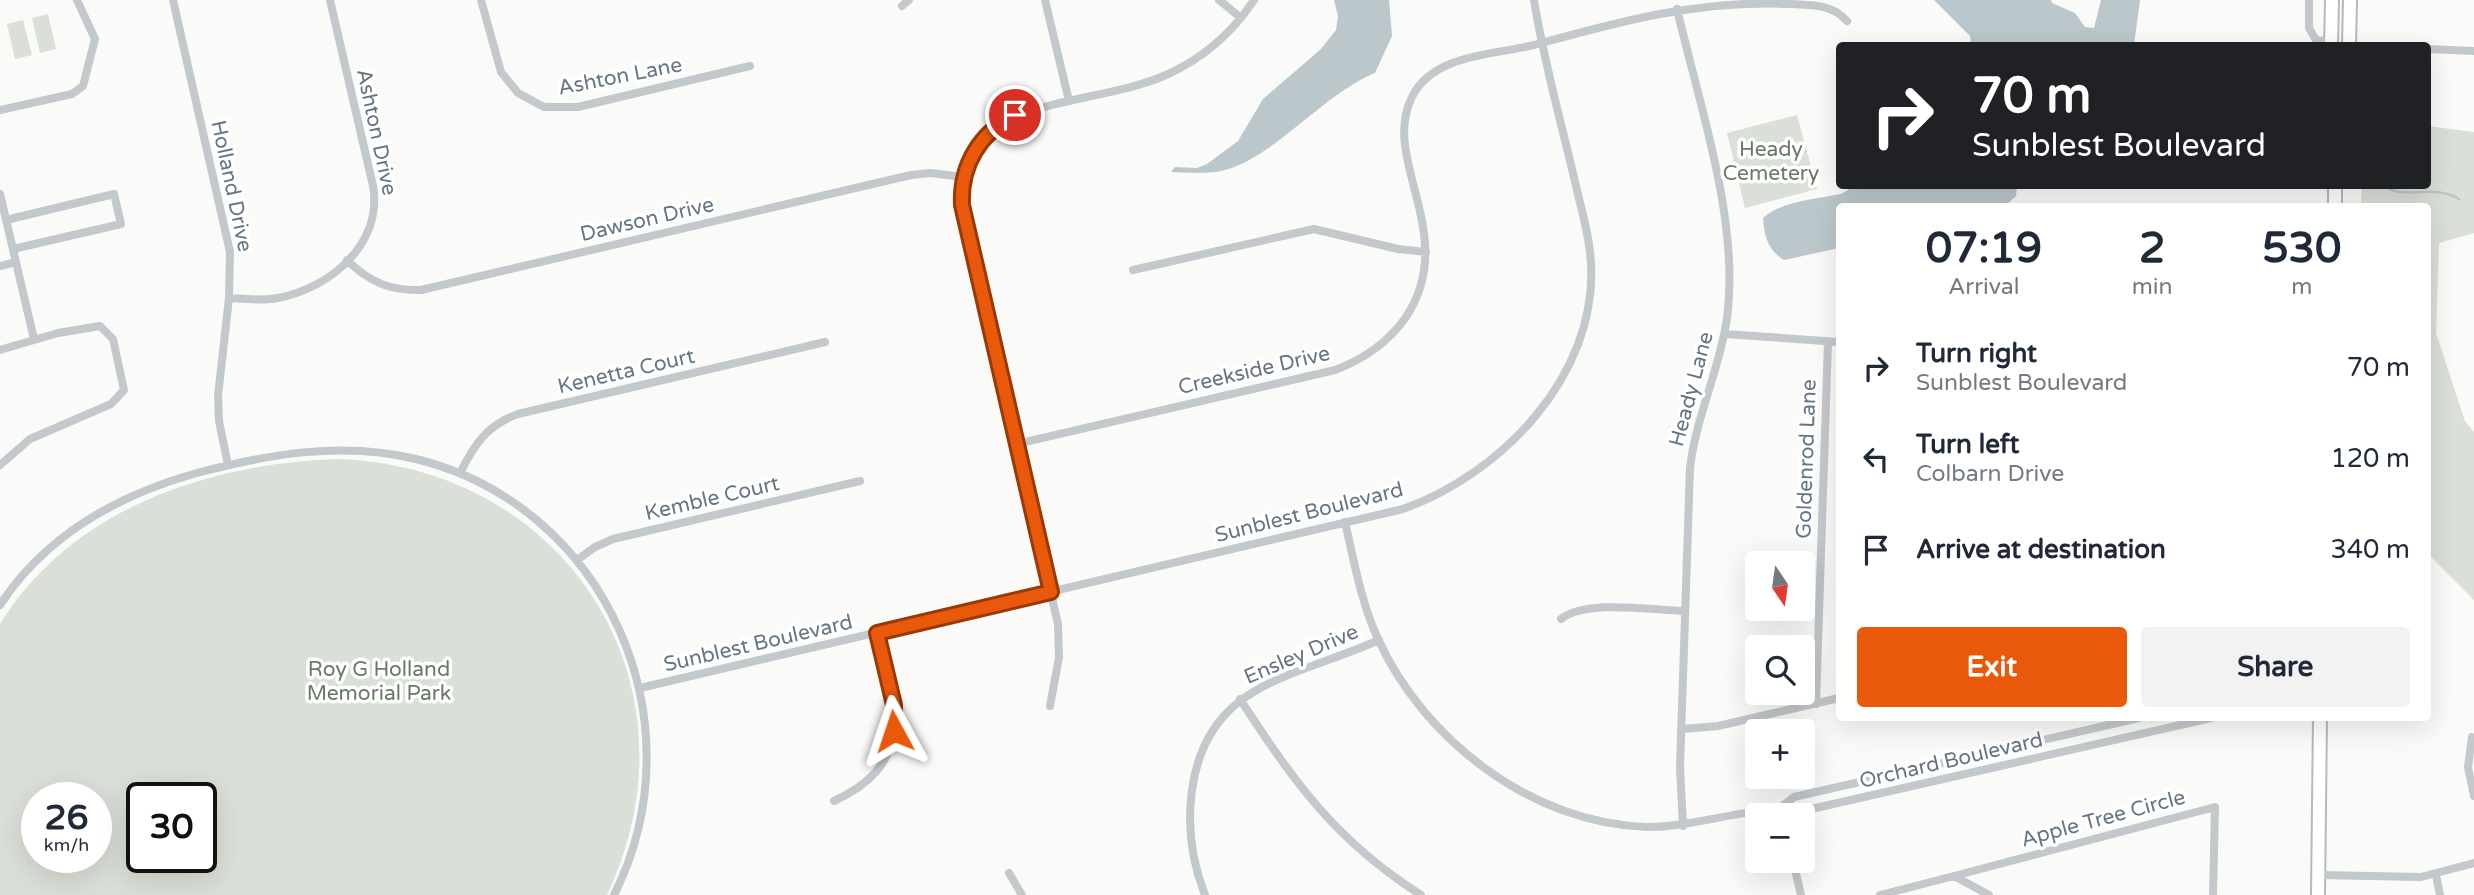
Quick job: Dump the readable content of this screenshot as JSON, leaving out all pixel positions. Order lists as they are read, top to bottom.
{
  "streets": {
    "street": [
      "Ashton Lane",
      "Ashton Drive",
      "Holland Drive",
      "Dawson Drive",
      "Creekside Drive",
      "Kenetta Court",
      "Heady Lane",
      "Goldenrod Lane",
      "Kemble Court",
      "Sunblest Boulevard",
      "Ensley Drive",
      "Orchard Boulevard",
      "Apple Tree Circle"
    ]
  },
  "crossings": [
    ["Ashton Drive", "Holland Drive"],
    ["Ashton Drive", "Dawson Drive"],
    ["Creekside Drive", "Heady Lane"],
    ["Creekside Drive", "Sunblest Boulevard"],
    ["Heady Lane", "Orchard Boulevard"],
    ["Sunblest Boulevard", "Orchard Boulevard"],
    ["Ensley Drive", "Orchard Boulevard"]
  ],
  "parks": ["Heady Cemetery", "Roy G Holland Memorial Park"],
  "north": "bottom",
  "page": {
    "turn": ["70 m", "Sunblest Boulevard"],
    "eta": [
      "07:19",
      "Arrival",
      "2",
      "min",
      "530",
      "m"
    ],
    "list": [
      {
        "name": "Turn right",
        "note": "Sunblest Boulevard",
        "value": "70 m"
      },
      {
        "name": "Turn left",
        "note": "Colbarn Drive",
        "value": "120 m"
      },
      {
        "name": "Arrive at destination",
        "value": "340 m"
      }
    ],
    "map_buttons": ["+", "−"],
    "buttons": ["Exit", "Share"],
    "speed": "26 km/h",
    "limit": "30"
  }
}
